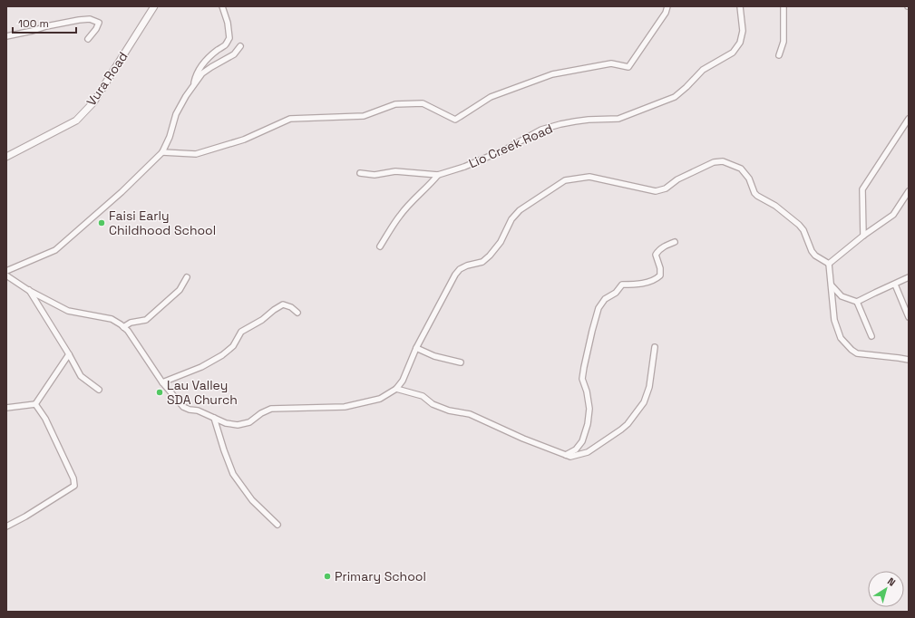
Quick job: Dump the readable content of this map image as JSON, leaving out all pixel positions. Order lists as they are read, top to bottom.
{
  "streets": {
    "street": ["Vura Road", "Lio Creek Road"]
  },
  "places": ["Faisi Early Childhood School", "Lau Valley SDA Church", "Primary School"],
  "scale_bar": "100 m",
  "north": "top right"
}
